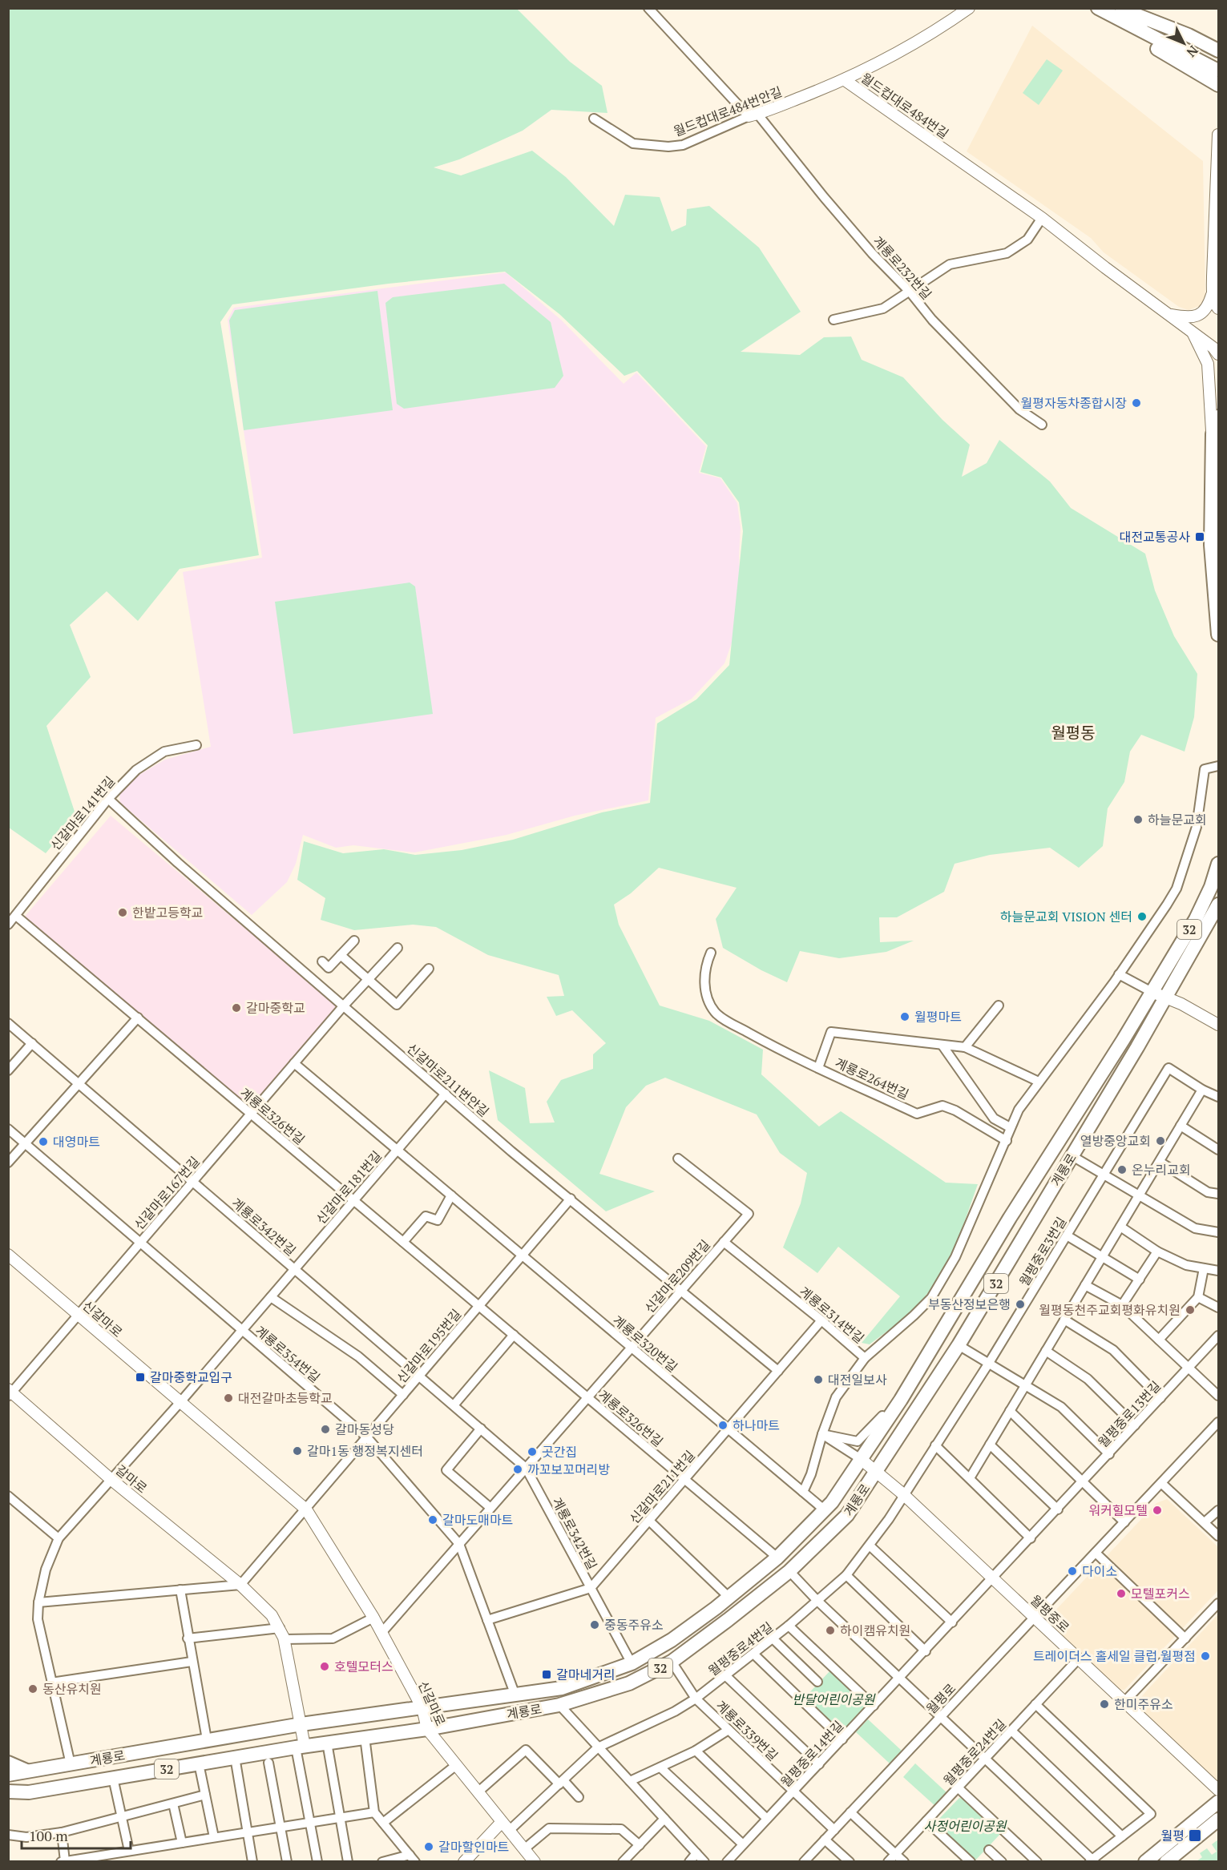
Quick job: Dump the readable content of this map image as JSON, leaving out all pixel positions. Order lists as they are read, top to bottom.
{
  "streets": {
    "main road": ["32", "계룡로"],
    "street": [
      "월드컵대로484번길",
      "월드컵대로484번안길",
      "계룡로232번길",
      "신갈마로141번길",
      "계룡로264번길",
      "신갈마로211번안길",
      "계룡로326번길",
      "신갈마로181번길",
      "신갈마로167번길",
      "계룡로342번길",
      "월평중로3번길",
      "신갈마로209번길",
      "계룡로314번길",
      "신갈마로",
      "계룡로320번길",
      "신갈마로195번길",
      "계룡로354번길",
      "월평중로13번길",
      "갈마로",
      "신갈마로211번길",
      "월평중로",
      "월평중로4번길",
      "월평로",
      "계룡로339번길",
      "월평중로24번길",
      "월평중로14번길"
    ]
  },
  "crossings": [
    ["월드컵대로484번길", "월드컵대로484번안길"],
    ["월드컵대로484번안길", "계룡로232번길"],
    ["신갈마로141번길", "신갈마로211번안길"],
    ["신갈마로141번길", "계룡로326번길"],
    ["32", "계룡로"],
    ["신갈마로211번안길", "신갈마로181번길"],
    ["신갈마로211번안길", "신갈마로167번길"],
    ["신갈마로211번안길", "신갈마로209번길"],
    ["신갈마로211번안길", "신갈마로195번길"],
    ["신갈마로211번안길", "신갈마로211번길"],
    ["계룡로326번길", "계룡로"],
    ["계룡로326번길", "신갈마로181번길"],
    ["계룡로326번길", "신갈마로167번길"],
    ["계룡로326번길", "신갈마로209번길"],
    ["계룡로326번길", "신갈마로195번길"],
    ["계룡로326번길", "신갈마로211번길"],
    ["계룡로", "계룡로342번길"],
    ["계룡로", "신갈마로"],
    ["계룡로", "계룡로320번길"],
    ["계룡로", "계룡로354번길"],
    ["계룡로", "갈마로"],
    ["계룡로", "월평중로"],
    ["계룡로", "계룡로339번길"],
    ["신갈마로181번길", "계룡로342번길"],
    ["신갈마로181번길", "신갈마로"],
    ["신갈마로181번길", "계룡로320번길"],
    ["신갈마로181번길", "계룡로354번길"],
    ["신갈마로167번길", "계룡로342번길"],
    ["신갈마로167번길", "신갈마로"],
    ["신갈마로167번길", "계룡로320번길"],
    ["신갈마로167번길", "계룡로354번길"],
    ["신갈마로167번길", "갈마로"],
    ["계룡로342번길", "신갈마로209번길"],
    ["계룡로342번길", "신갈마로195번길"],
    ["계룡로342번길", "신갈마로211번길"],
    ["월평중로3번길", "월평중로"],
    ["월평중로3번길", "월평중로4번길"],
    ["신갈마로209번길", "계룡로314번길"],
    ["신갈마로209번길", "신갈마로"],
    ["신갈마로209번길", "계룡로320번길"],
    ["신갈마로209번길", "계룡로354번길"],
    ["계룡로314번길", "계룡로320번길"],
    ["계룡로314번길", "신갈마로211번길"],
    ["신갈마로", "신갈마로195번길"],
    ["신갈마로", "월평중로4번길"],
    ["계룡로320번길", "신갈마로195번길"],
    ["계룡로320번길", "신갈마로211번길"],
    ["신갈마로195번길", "계룡로354번길"],
    ["월평중로13번길", "월평중로"],
    ["월평중로13번길", "월평중로14번길"],
    ["월평중로", "월평중로4번길"],
    ["월평중로", "월평로"],
    ["월평중로", "월평중로24번길"],
    ["월평중로", "월평중로14번길"],
    ["월평중로4번길", "계룡로339번길"],
    ["월평로", "계룡로339번길"],
    ["계룡로339번길", "월평중로14번길"]
  ],
  "districts": ["월평동"],
  "parks": ["반달어린이공원", "사정어린이공원"],
  "places": {
    "other": [
      "월평자동차종합시장",
      "하늘문교회",
      "한밭고등학교",
      "하늘문교회 VISION 센터",
      "갈마중학교",
      "월평마트",
      "열방중앙교회",
      "대영마트",
      "온누리교회",
      "부동산정보은행",
      "월평동천주교회평화유치원",
      "대전일보사",
      "대전갈마초등학교",
      "하나마트",
      "갈마동성당",
      "갈마1동 행정복지센터",
      "곳간집",
      "까꼬보꼬머리방",
      "워커힐모텔",
      "갈마도매마트",
      "다이소",
      "모텔포커스",
      "중동주유소",
      "하이캠유치원",
      "트레이더스 홀세일 클럽 월평점",
      "호텔모터스",
      "동산유치원",
      "한미주유소",
      "갈마할인마트"
    ],
    "transit": [
      "대전교통공사",
      "갈마중학교입구",
      "갈마네거리",
      "월평"
    ]
  },
  "scale_bar": "100 m",
  "north": "bottom right"
}
